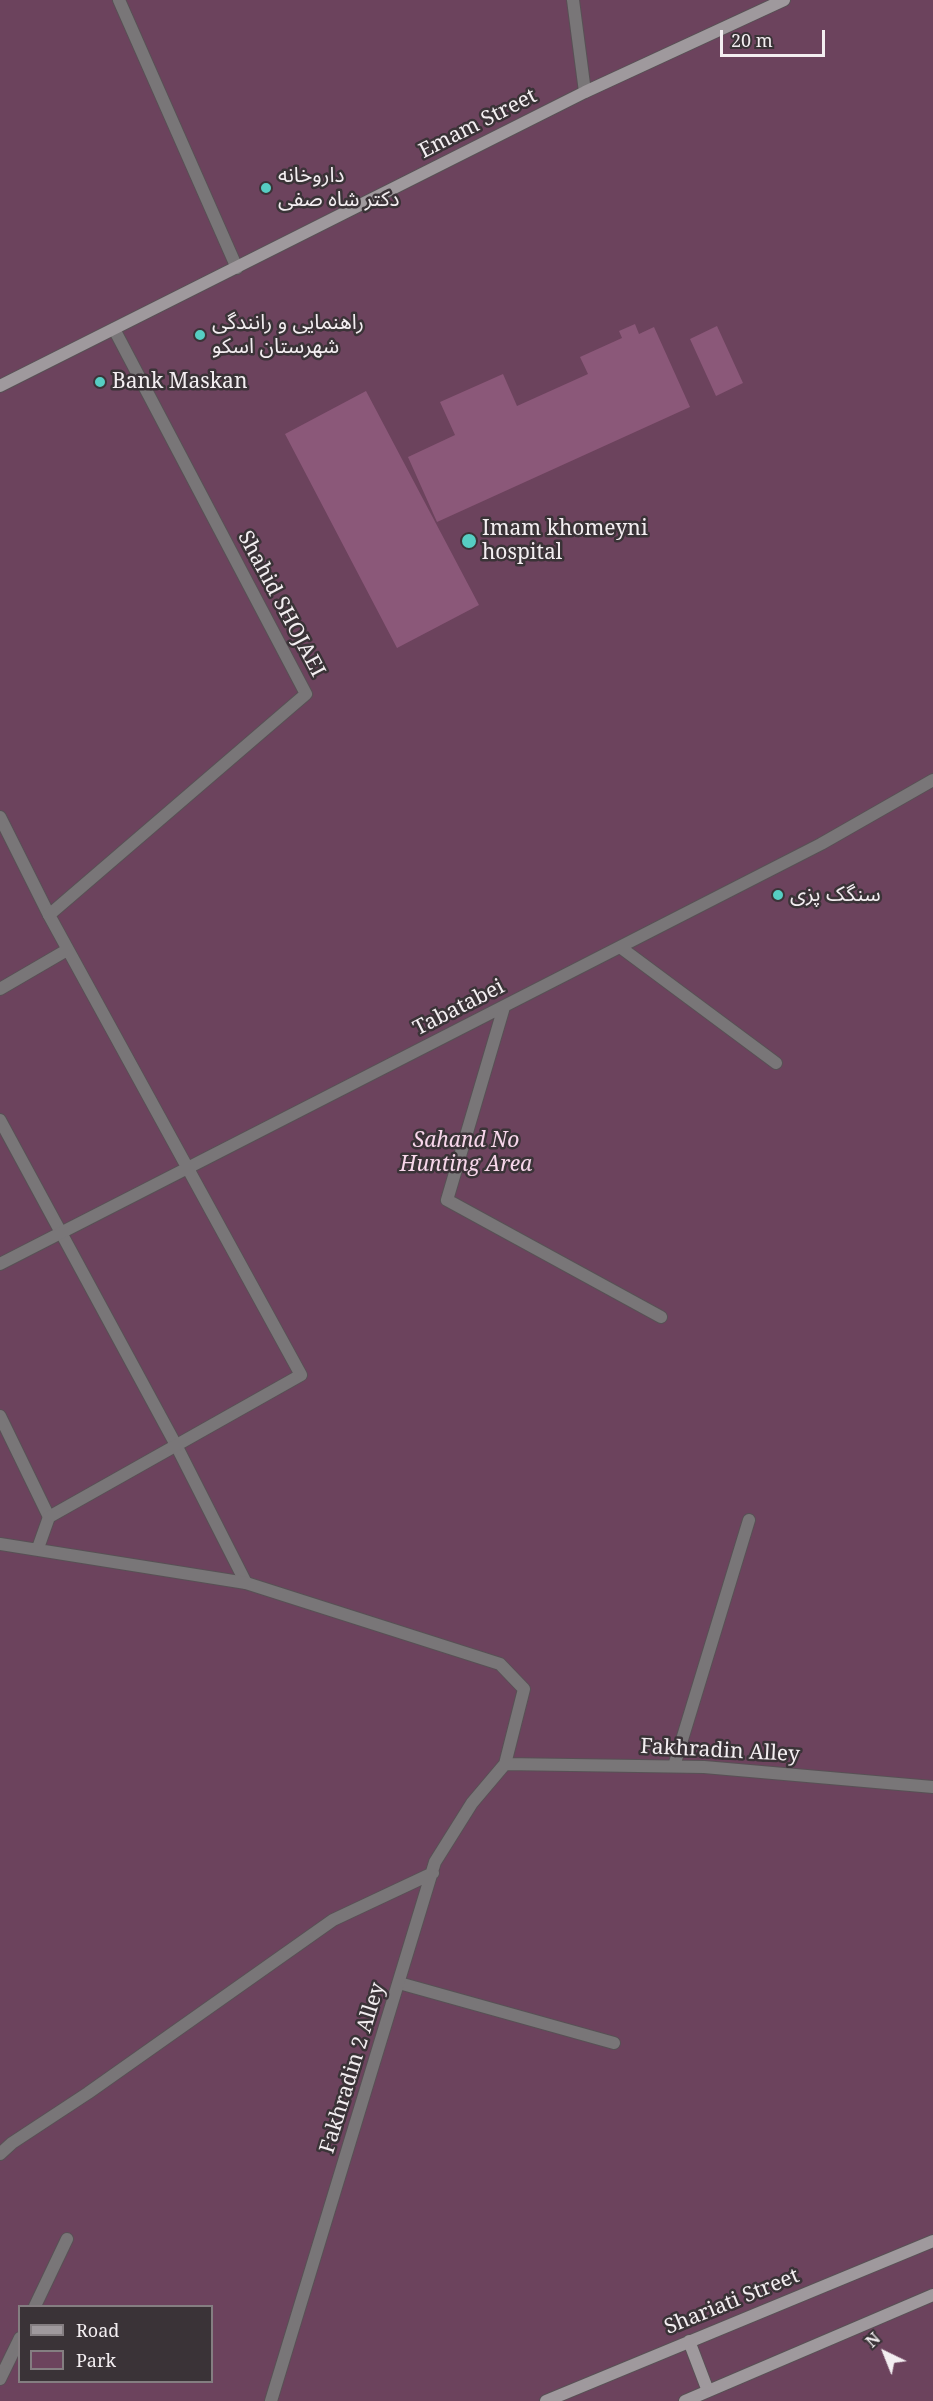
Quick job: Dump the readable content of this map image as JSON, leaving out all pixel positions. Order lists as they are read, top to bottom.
{
  "streets": {
    "main road": ["Emam Street", "Shariati Street"],
    "street": [
      "Shahid SHOJAEI",
      "Tabatabei",
      "Fakhradin Alley",
      "Fakhradin 2 Alley"
    ]
  },
  "crossings": [
    ["Emam Street", "Shahid SHOJAEI"],
    ["Fakhradin Alley", "Fakhradin 2 Alley"]
  ],
  "parks": ["Sahand No Hunting Area"],
  "places": [
    "داروخانه دکتر شاه صفی",
    "راهنمایی و رانندگی شهرستان اسکو",
    "Bank Maskan",
    "Imam khomeyni hospital",
    "سنگک پزی"
  ],
  "legend": ["Road", "Park"],
  "scale_bar": "20 m",
  "north": "top left"
}
